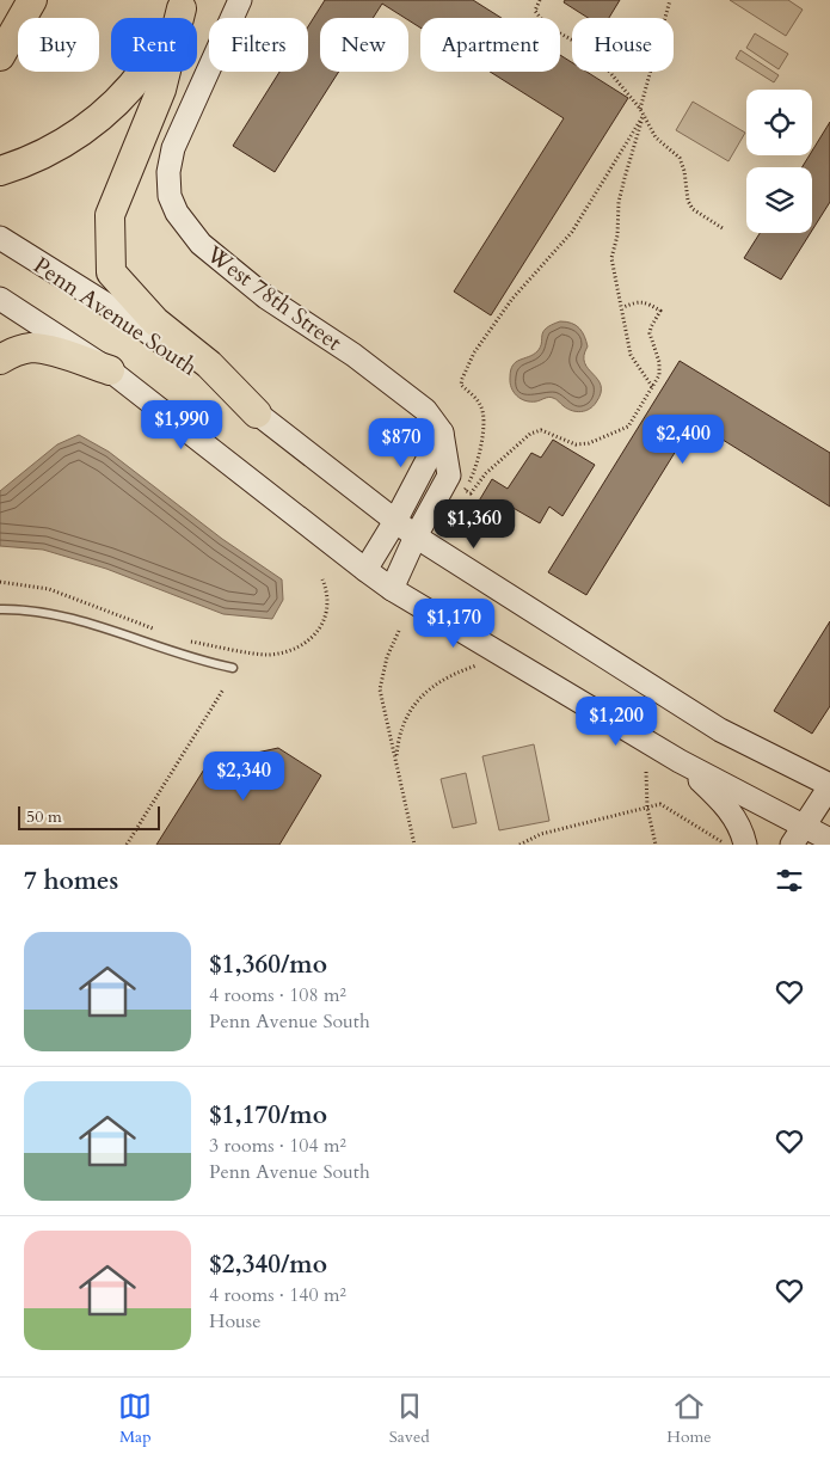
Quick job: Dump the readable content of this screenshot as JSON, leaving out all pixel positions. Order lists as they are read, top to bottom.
{
  "streets": {
    "main road": ["West 78th Street", "Penn Avenue South"]
  },
  "crossings": [
    ["West 78th Street", "Penn Avenue South"]
  ],
  "scale_bar": "50 m",
  "page": {
    "chip": [
      "Buy",
      "Rent",
      "Filters",
      "New",
      "Apartment",
      "House"
    ],
    "price": [
      "$1,990",
      "$2,400",
      "$870",
      "$1,360",
      "$1,170",
      "$1,200",
      "$2,340"
    ],
    "scale": "50 m",
    "heading": "7 homes",
    "list": [
      {
        "name": "$1,360/mo",
        "note": "4 rooms · 108 m² · Penn Avenue South"
      },
      {
        "name": "$1,170/mo",
        "note": "3 rooms · 104 m² · Penn Avenue South"
      },
      {
        "name": "$2,340/mo",
        "note": "4 rooms · 140 m² · House"
      }
    ],
    "tabs": ["Map", "Saved", "Home"]
  }
}
